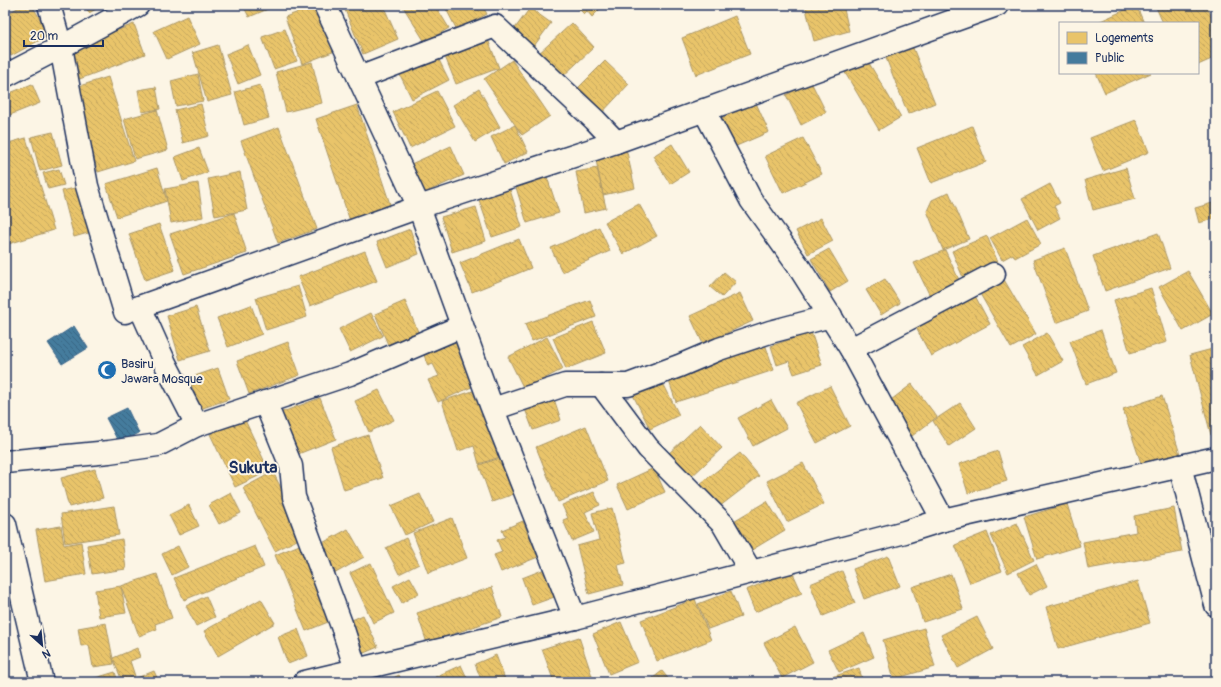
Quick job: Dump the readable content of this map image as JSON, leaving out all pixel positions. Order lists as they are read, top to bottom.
{
  "districts": ["Sukuta"],
  "places": {
    "mosque": ["Basiru Jawara Mosque"]
  },
  "legend": ["Logements", "Public"],
  "scale_bar": "20 m",
  "north": "bottom right"
}
